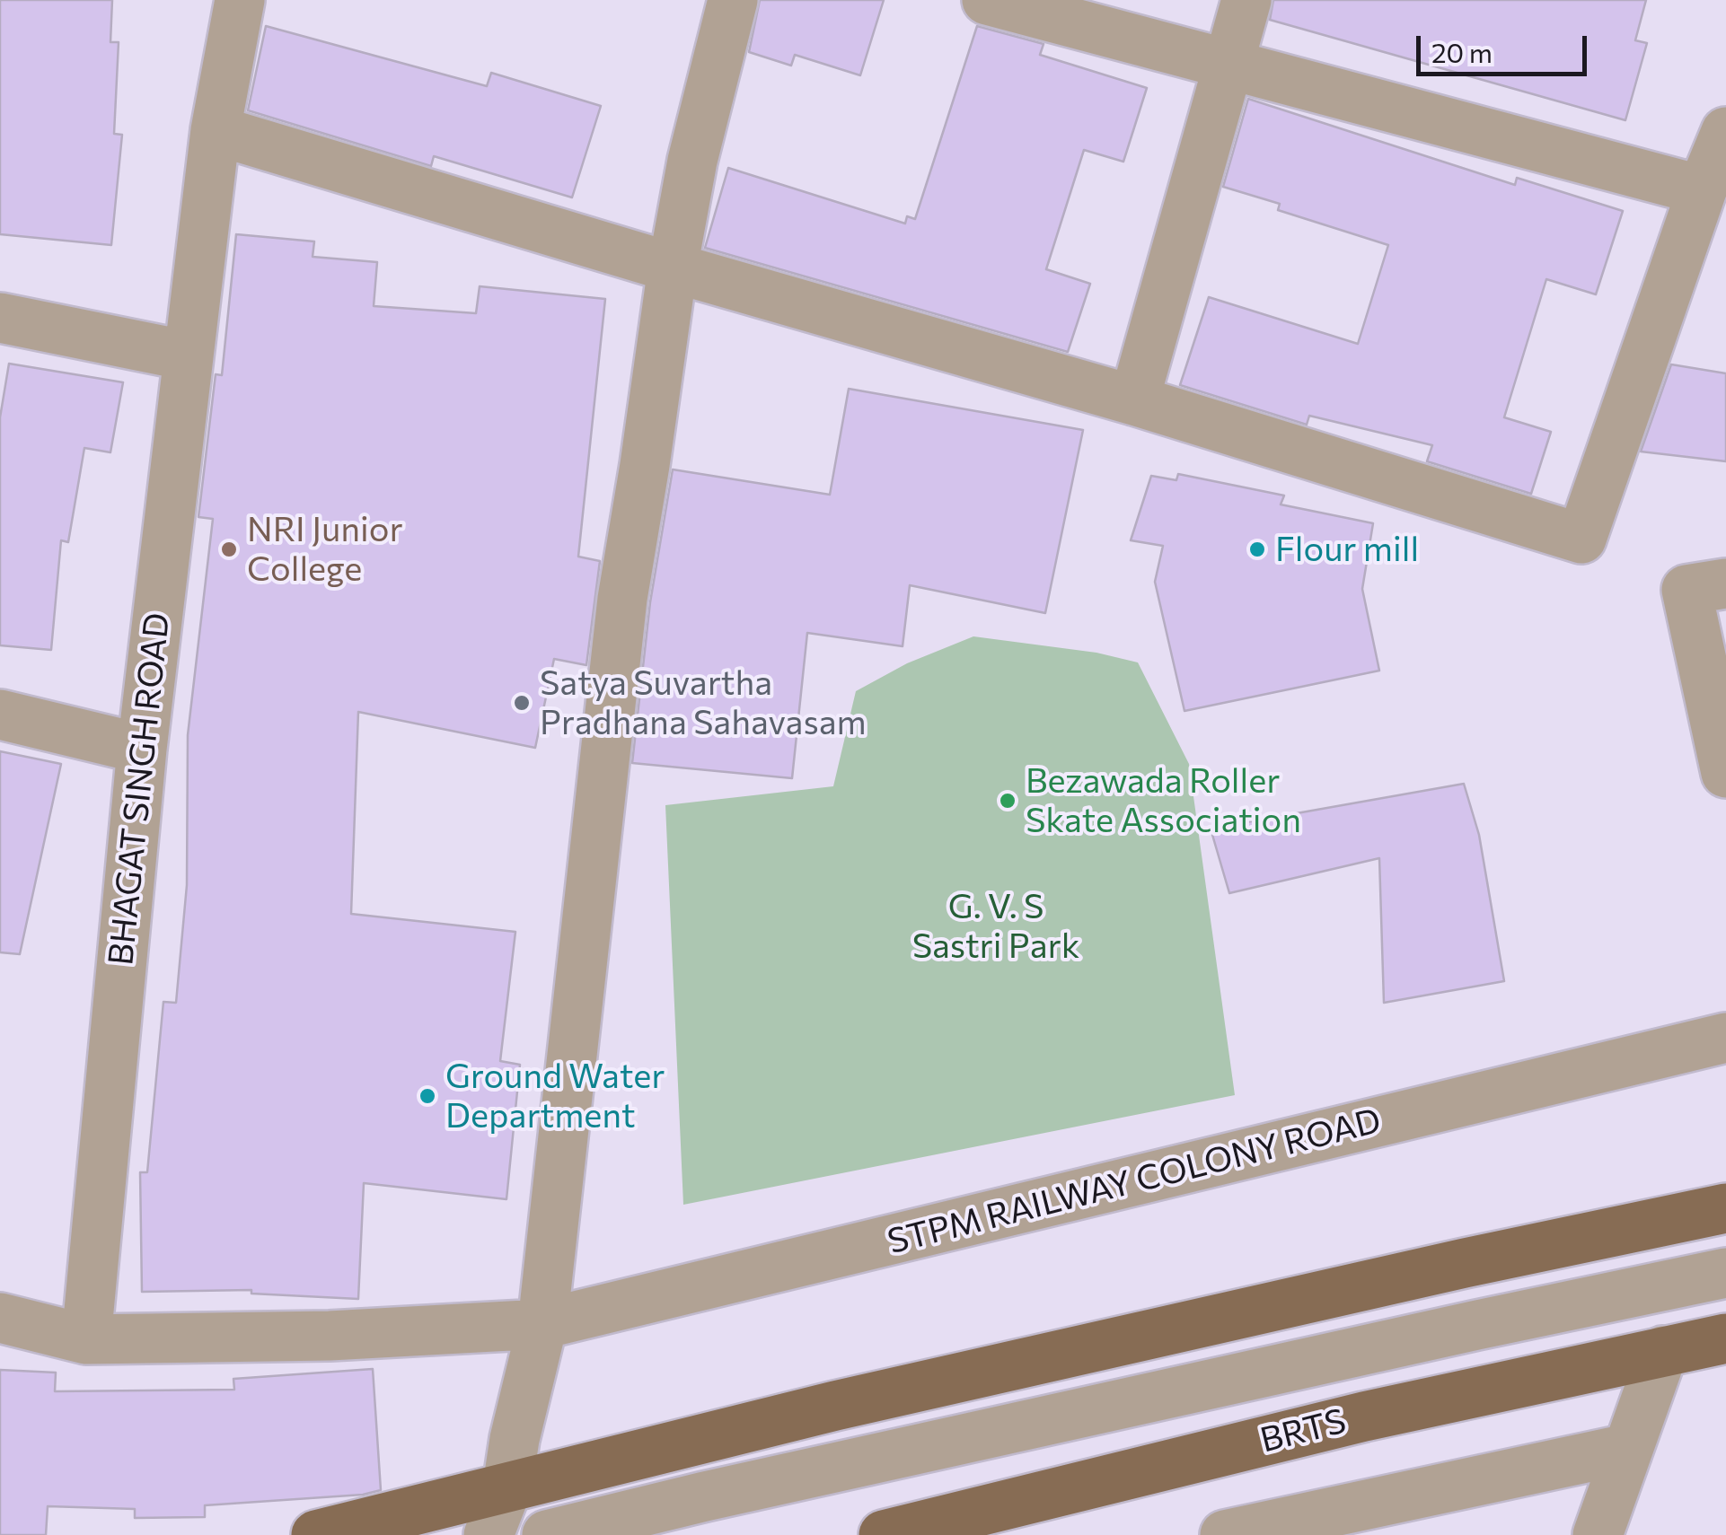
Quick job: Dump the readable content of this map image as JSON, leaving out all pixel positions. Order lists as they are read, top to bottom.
{
  "streets": {
    "main road": ["BRTS"],
    "street": ["BHAGAT SINGH ROAD", "STPM RAILWAY COLONY ROAD"]
  },
  "crossings": [
    ["BHAGAT SINGH ROAD", "STPM RAILWAY COLONY ROAD"]
  ],
  "parks": ["G. V. S Sastri Park"],
  "places": [
    "NRI Junior College",
    "Flour mill",
    "Satya Suvartha Pradhana Sahavasam",
    "Bezawada Roller Skate Association",
    "Ground Water Department"
  ],
  "scale_bar": "20 m"
}
